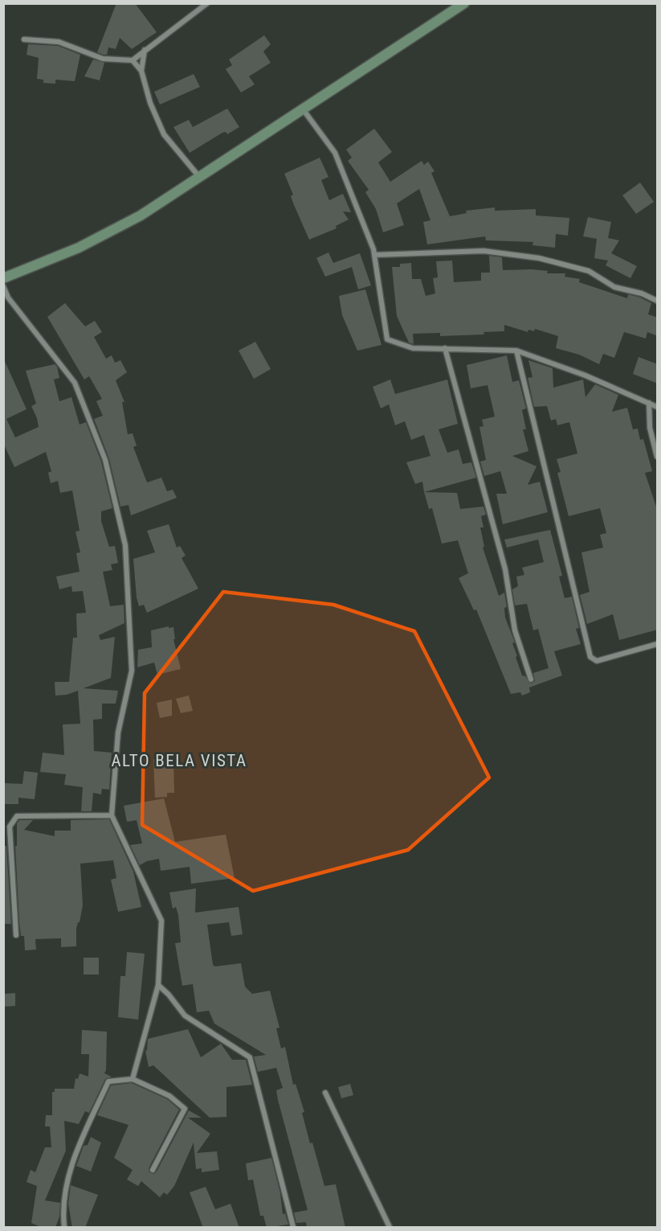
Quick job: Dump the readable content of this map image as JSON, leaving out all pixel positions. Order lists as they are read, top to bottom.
{
  "districts": ["ALTO BELA VISTA"]
}
